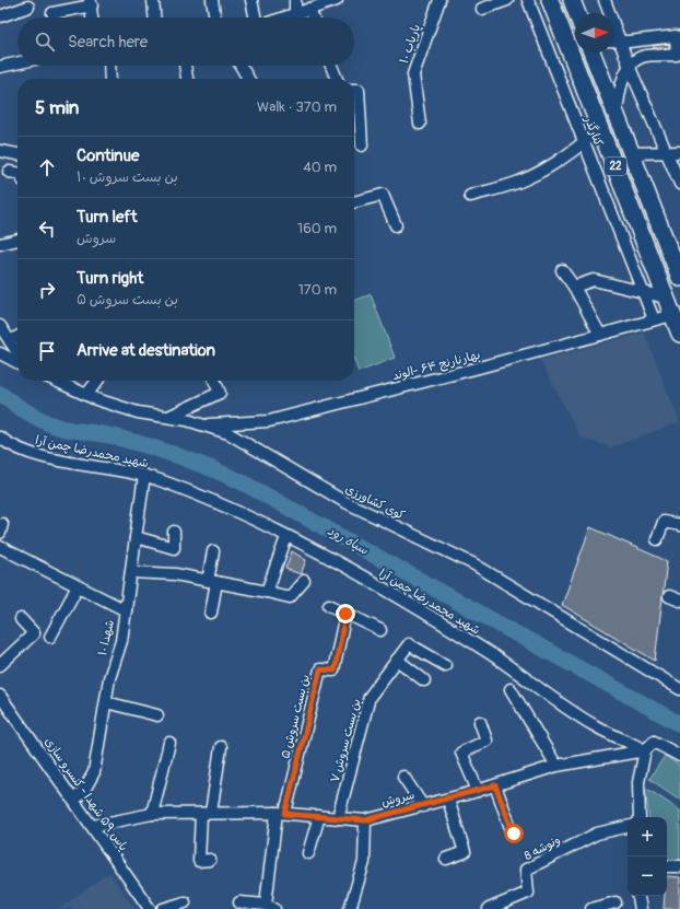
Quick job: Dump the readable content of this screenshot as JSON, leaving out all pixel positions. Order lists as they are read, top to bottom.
{
  "streets": {
    "highway": ["22"],
    "street": [
      "پاریاب ۱۰",
      "کنارگذر",
      "بهارنارنج ۶۴ -الوند",
      "شهید محمدرضا چمن آرا",
      "کوی کشاورزی",
      "شهدا ۱۰",
      "بن بست سروش ۵",
      "بن بست سروش ۷",
      "یاس ۵۹ شهدا - کنسرو سازی",
      "سروش",
      "ونوشه 8"
    ]
  },
  "crossings": [
    ["کنارگذر", "بهارنارنج ۶۴ -الوند"],
    ["22", "بهارنارنج ۶۴ -الوند"],
    ["بهارنارنج ۶۴ -الوند", "کوی کشاورزی"],
    ["شهید محمدرضا چمن آرا", "شهدا ۱۰"],
    ["شهید محمدرضا چمن آرا", "سروش"],
    ["شهدا ۱۰", "یاس ۵۹ شهدا - کنسرو سازی"],
    ["بن بست سروش ۵", "سروش"],
    ["بن بست سروش ۷", "سروش"],
    ["یاس ۵۹ شهدا - کنسرو سازی", "سروش"]
  ],
  "water": ["سیاه رود"],
  "north": "right",
  "page": {
    "search": "Search here",
    "heading": ["5 min", "Walk · 370 m"],
    "list": [
      ["Continue", "بن بست سروش ۱۰", "40 m"],
      ["Turn left", "سروش", "160 m"],
      ["Turn right", "بن بست سروش ۵", "170 m"],
      "Arrive at destination"
    ],
    "map_buttons": ["+", "−"]
  }
}
